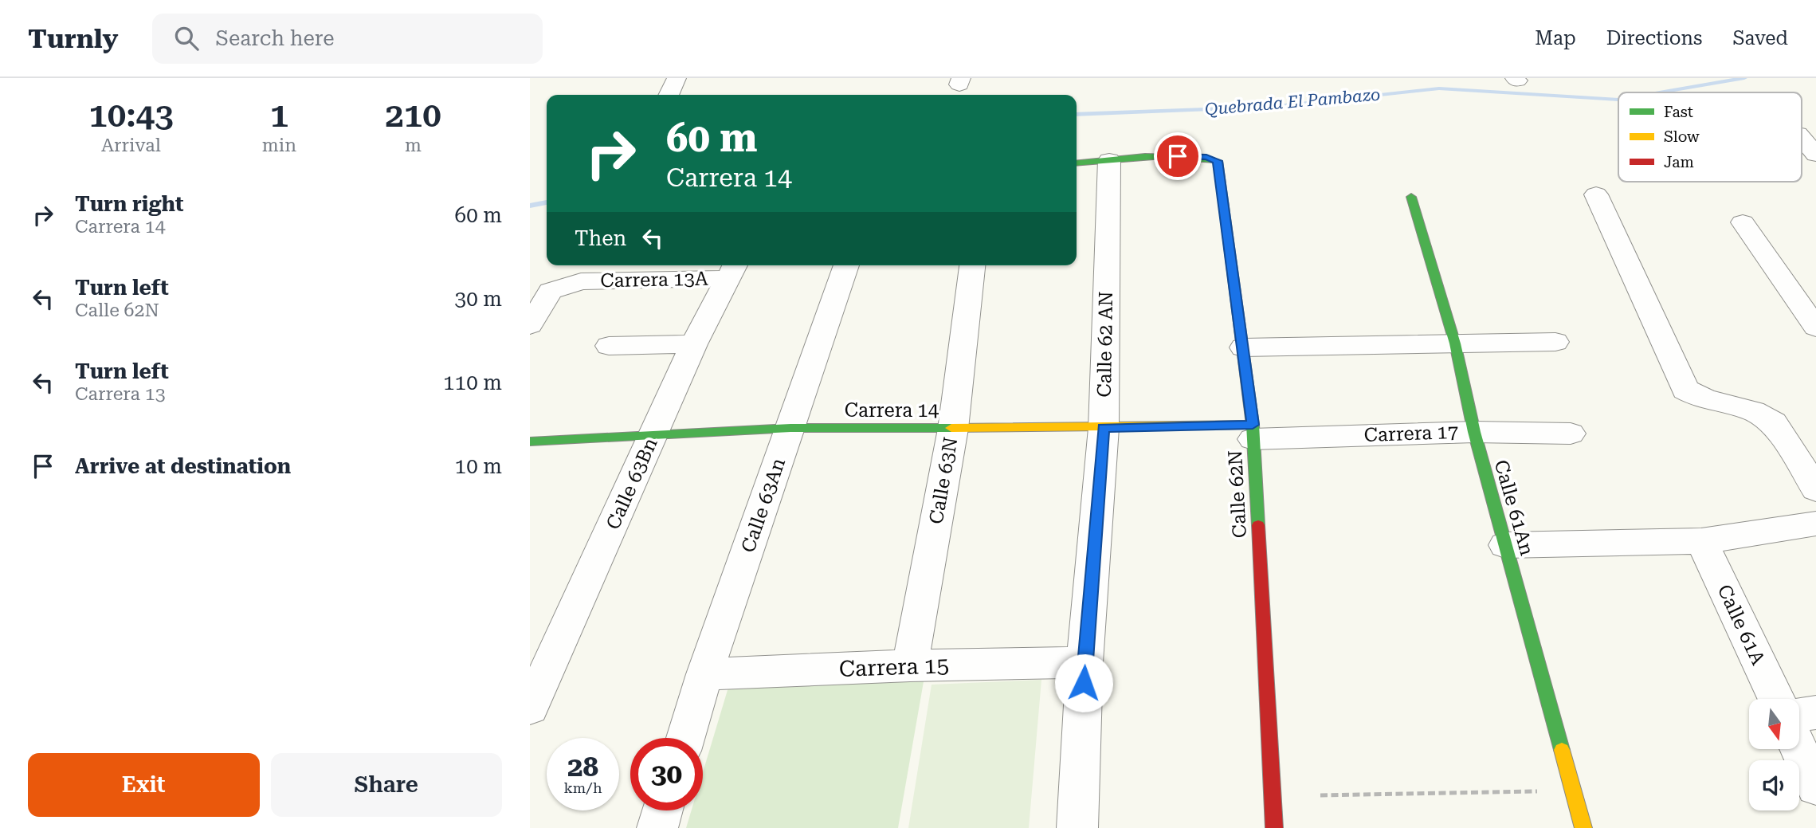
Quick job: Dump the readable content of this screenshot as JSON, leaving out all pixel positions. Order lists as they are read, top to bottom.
{
  "streets": {
    "street": [
      "Carrera 13A",
      "Calle 62 AN",
      "Carrera 14",
      "Carrera 17",
      "Calle 63N",
      "Calle 63Bn",
      "Calle 62N",
      "Calle 63An",
      "Calle 61An",
      "Calle 61A",
      "Carrera 15"
    ]
  },
  "crossings": [
    ["Carrera 13A", "Calle 63Bn"],
    ["Calle 62 AN", "Carrera 14"],
    ["Calle 62 AN", "Calle 62N"],
    ["Calle 62 AN", "Carrera 15"],
    ["Carrera 14", "Carrera 17"],
    ["Carrera 14", "Calle 63N"],
    ["Carrera 14", "Calle 63Bn"],
    ["Carrera 14", "Calle 62N"],
    ["Carrera 14", "Calle 63An"],
    ["Carrera 17", "Calle 62N"],
    ["Carrera 17", "Calle 61An"],
    ["Calle 63N", "Carrera 15"],
    ["Calle 63An", "Carrera 15"]
  ],
  "water": ["Quebrada El Pambazo"],
  "legend": ["Fast", "Slow", "Jam"],
  "north": "bottom",
  "page": {
    "header": "Turnly",
    "search": "Search here",
    "nav": ["Map", "Directions", "Saved"],
    "eta": [
      "10:43",
      "Arrival",
      "1",
      "min",
      "210",
      "m"
    ],
    "turn": ["60 m", "Carrera 14"],
    "list": [
      {
        "name": "Turn right",
        "note": "Carrera 14",
        "value": "60 m"
      },
      {
        "name": "Turn left",
        "note": "Calle 62N",
        "value": "30 m"
      },
      {
        "name": "Turn left",
        "note": "Carrera 13",
        "value": "110 m"
      },
      {
        "name": "Arrive at destination",
        "value": "10 m"
      }
    ],
    "then": "Then",
    "speed": "28 km/h",
    "limit": "30",
    "buttons": ["Exit", "Share"]
  }
}
